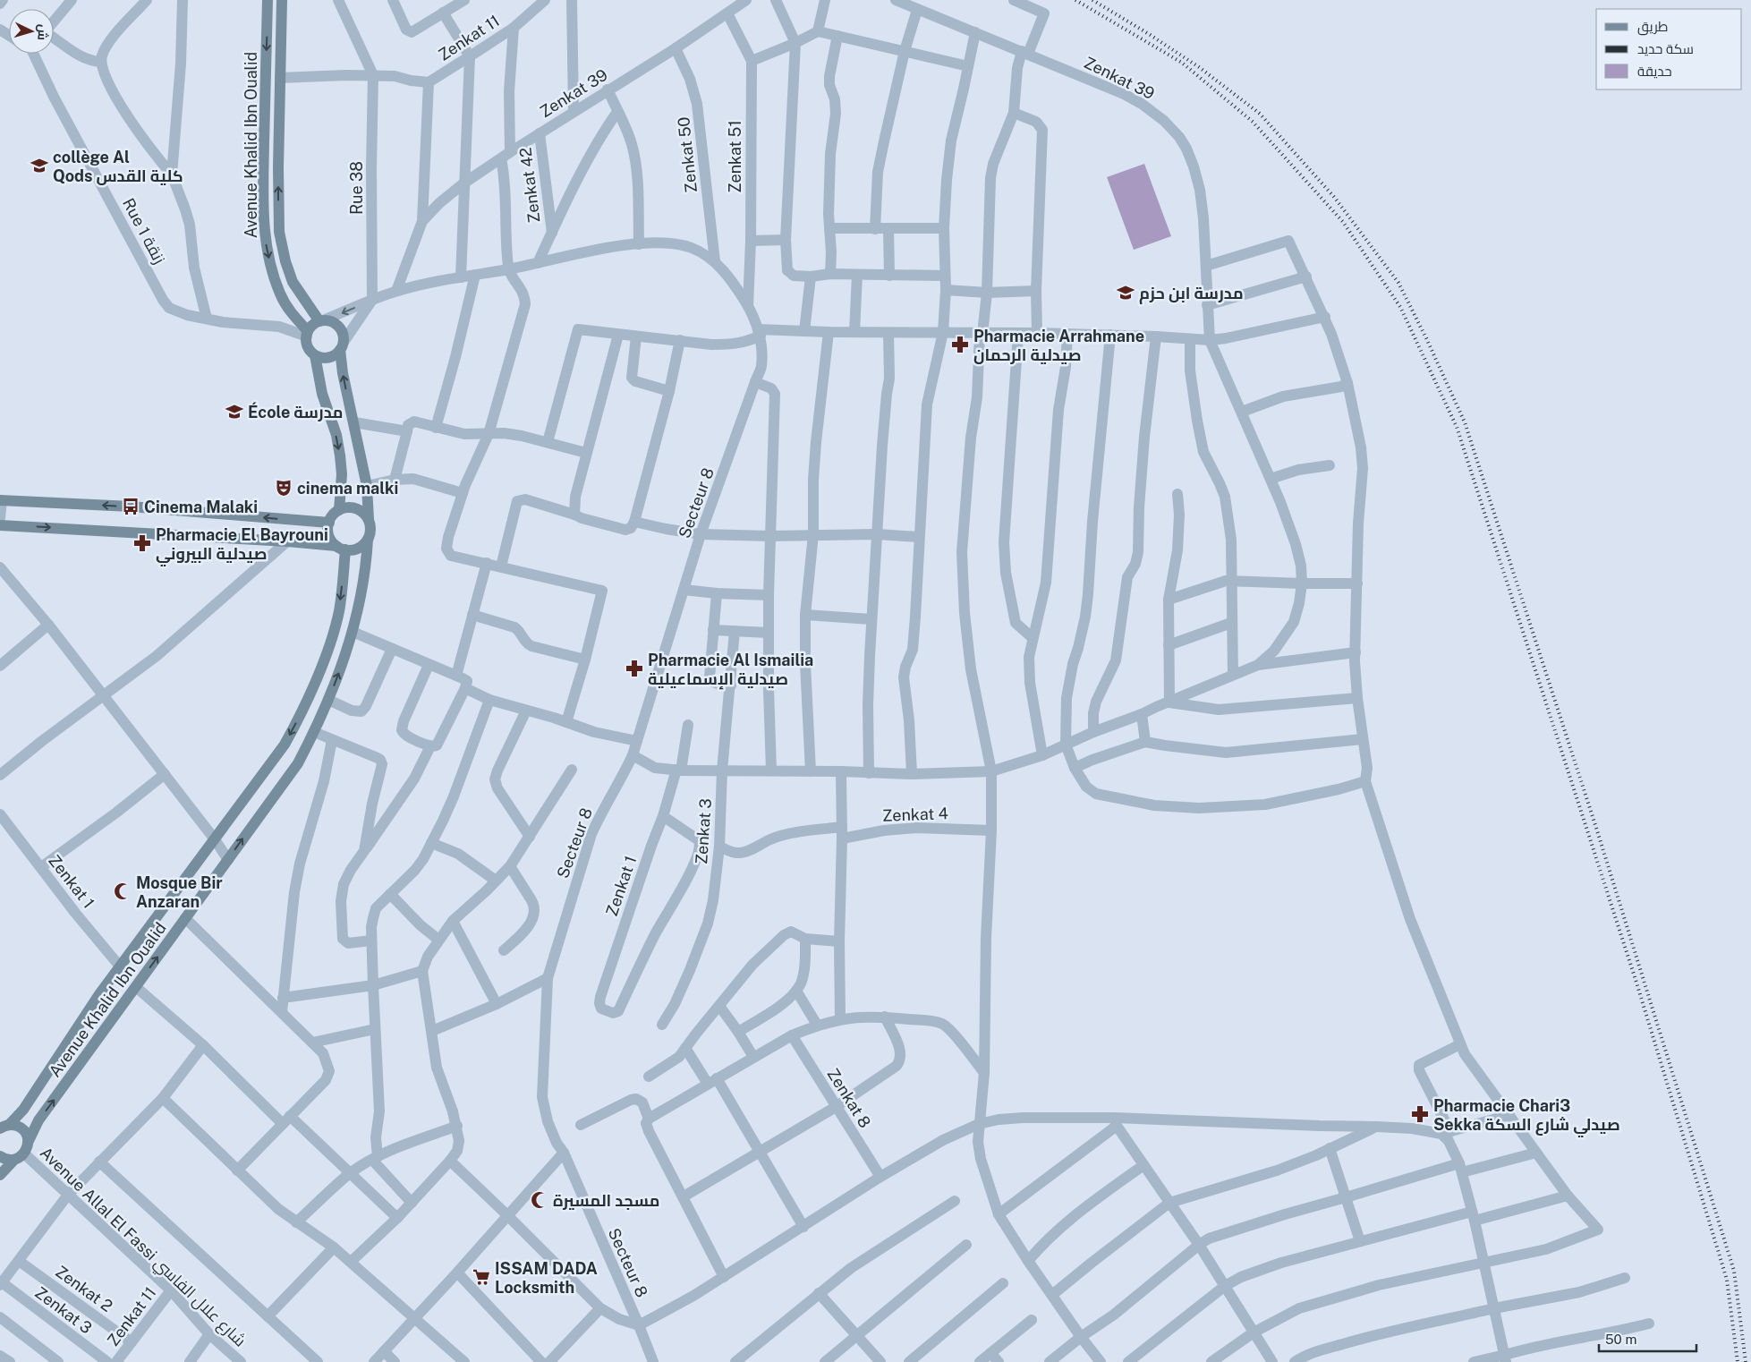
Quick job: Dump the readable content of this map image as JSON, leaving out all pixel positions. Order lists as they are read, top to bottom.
{
  "streets": {
    "main road": ["Avenue Khalid Ibn Oualid"],
    "street": [
      "Zenkat 11",
      "Zenkat 39",
      "Zenkat 50",
      "Zenkat 51",
      "Zenkat 42",
      "Rue 38",
      "Rue 1 زنقة",
      "Secteur 8",
      "Zenkat 4",
      "Zenkat 3",
      "Zenkat 1",
      "Zenkat 8",
      "Avenue Allal El Fassi شارع علال الفاسي",
      "Zenkat 2"
    ]
  },
  "crossings": [
    ["Zenkat 11", "Zenkat 39"],
    ["Zenkat 11", "Avenue Allal El Fassi شارع علال الفاسي"],
    ["Zenkat 11", "Zenkat 2"],
    ["Zenkat 39", "Zenkat 50"],
    ["Zenkat 39", "Zenkat 51"],
    ["Zenkat 39", "Zenkat 42"],
    ["Avenue Khalid Ibn Oualid", "Rue 1 زنقة"],
    ["Avenue Khalid Ibn Oualid", "Zenkat 1"],
    ["Avenue Khalid Ibn Oualid", "Avenue Allal El Fassi شارع علال الفاسي"],
    ["Zenkat 4", "Zenkat 3"]
  ],
  "places": {
    "school or university": ["collège Al Qods كلية القدس", "مدرسة ابن حزم", "École مدرسة"],
    "pharmacy": [
      "Pharmacie Arrahmane صيدلية الرحمان",
      "Pharmacie El Bayrouni صيدلية البيروني",
      "Pharmacie Al Ismailia صيدلية الإسماعيلية",
      "Pharmacie Chari3 Sekka صيدلي شارع السكة"
    ],
    "theatre": ["cinema malki"],
    "bus stop": ["Cinema Malaki"],
    "mosque": ["Mosque Bir Anzaran", "مسجد المسيرة"],
    "supermarket": ["ISSAM DADA Locksmith"]
  },
  "legend": ["طريق", "سكة حديد", "حديقة"],
  "scale_bar": "50 m",
  "north": "right"
}
